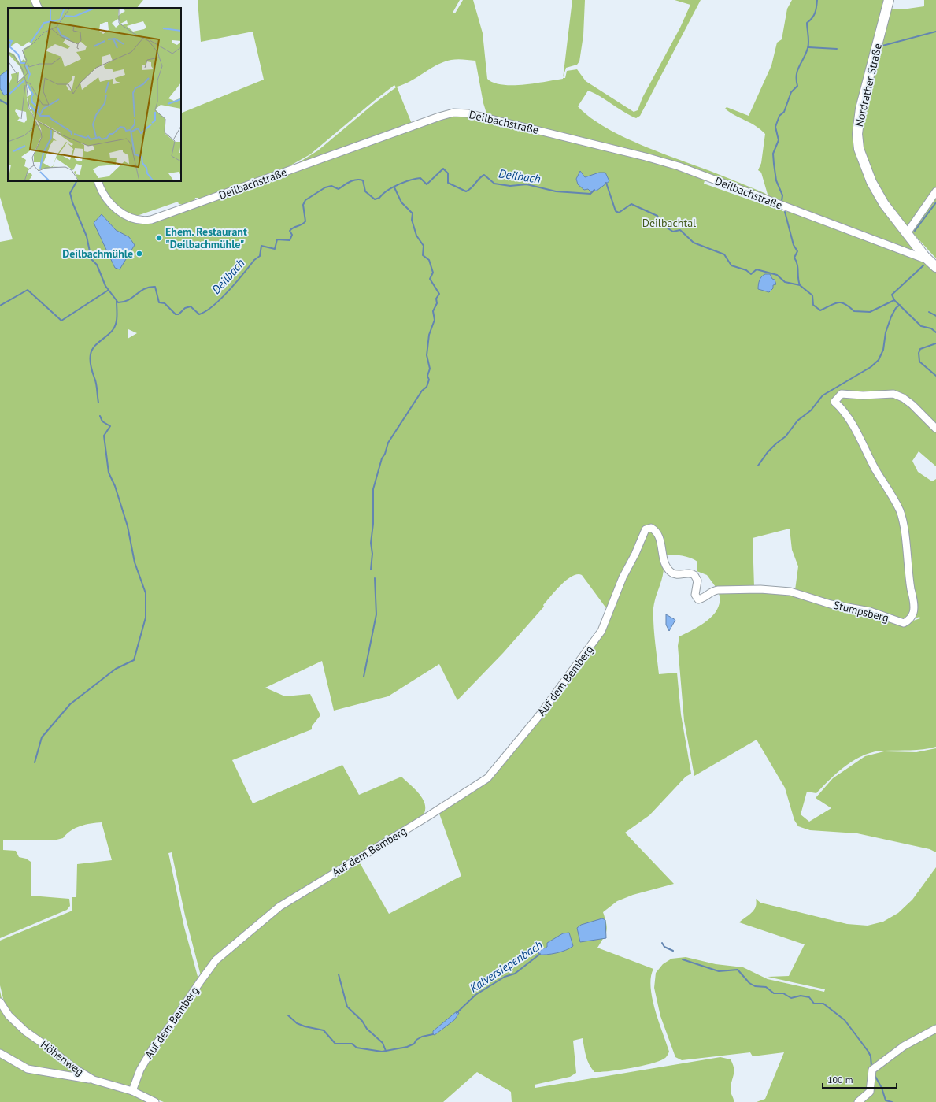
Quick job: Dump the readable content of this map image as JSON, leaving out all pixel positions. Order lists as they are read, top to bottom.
{
  "streets": {
    "main road": ["Nordrather Straße"],
    "street": [
      "Deilbachstraße",
      "Stumpsberg",
      "Auf dem Bemberg",
      "Höhenweg"
    ]
  },
  "crossings": [
    ["Nordrather Straße", "Deilbachstraße"],
    ["Stumpsberg", "Auf dem Bemberg"],
    ["Auf dem Bemberg", "Höhenweg"]
  ],
  "water": ["Deilbach", "Kalversiepenbach"],
  "parks": ["Deilbachtal"],
  "places": ["Ehem. Restaurant \"Deilbachmühle\"", "Deilbachmühle"],
  "scale_bar": "100 m"
}
